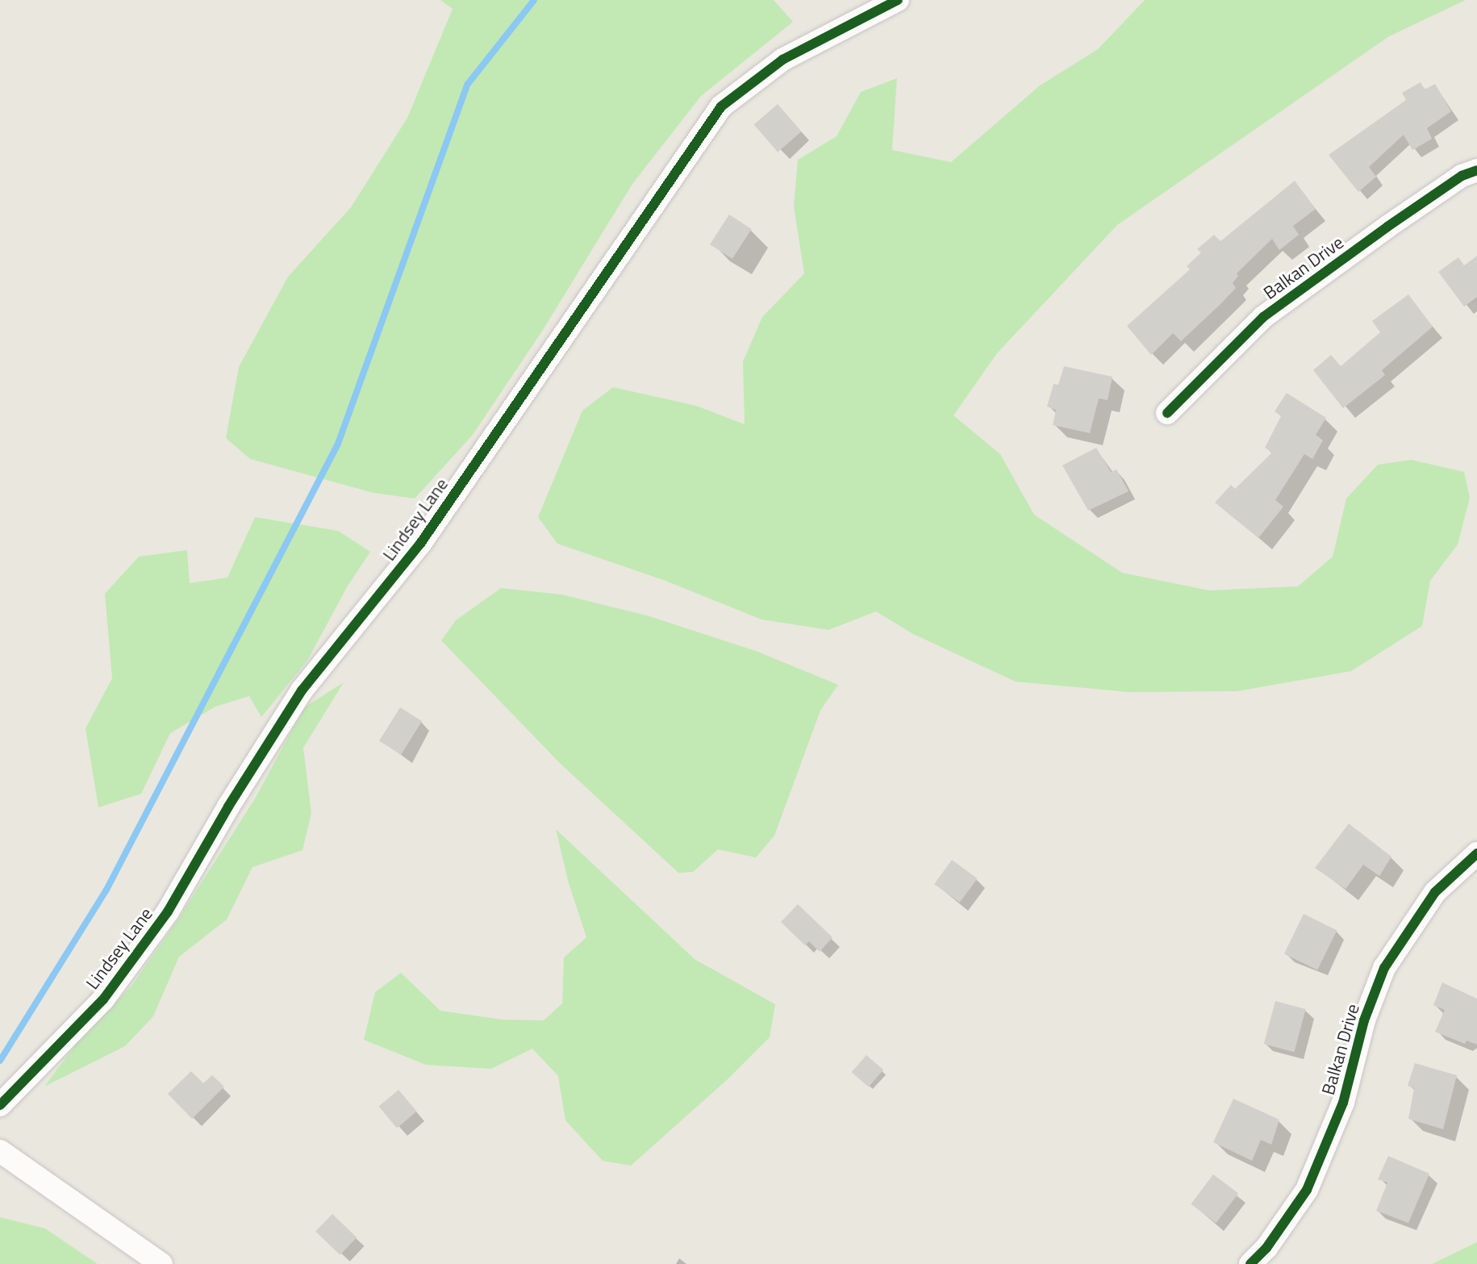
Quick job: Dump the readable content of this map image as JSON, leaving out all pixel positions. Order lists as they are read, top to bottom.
{
  "streets": {
    "street": ["Balkan Drive", "Lindsey Lane"]
  }
}
